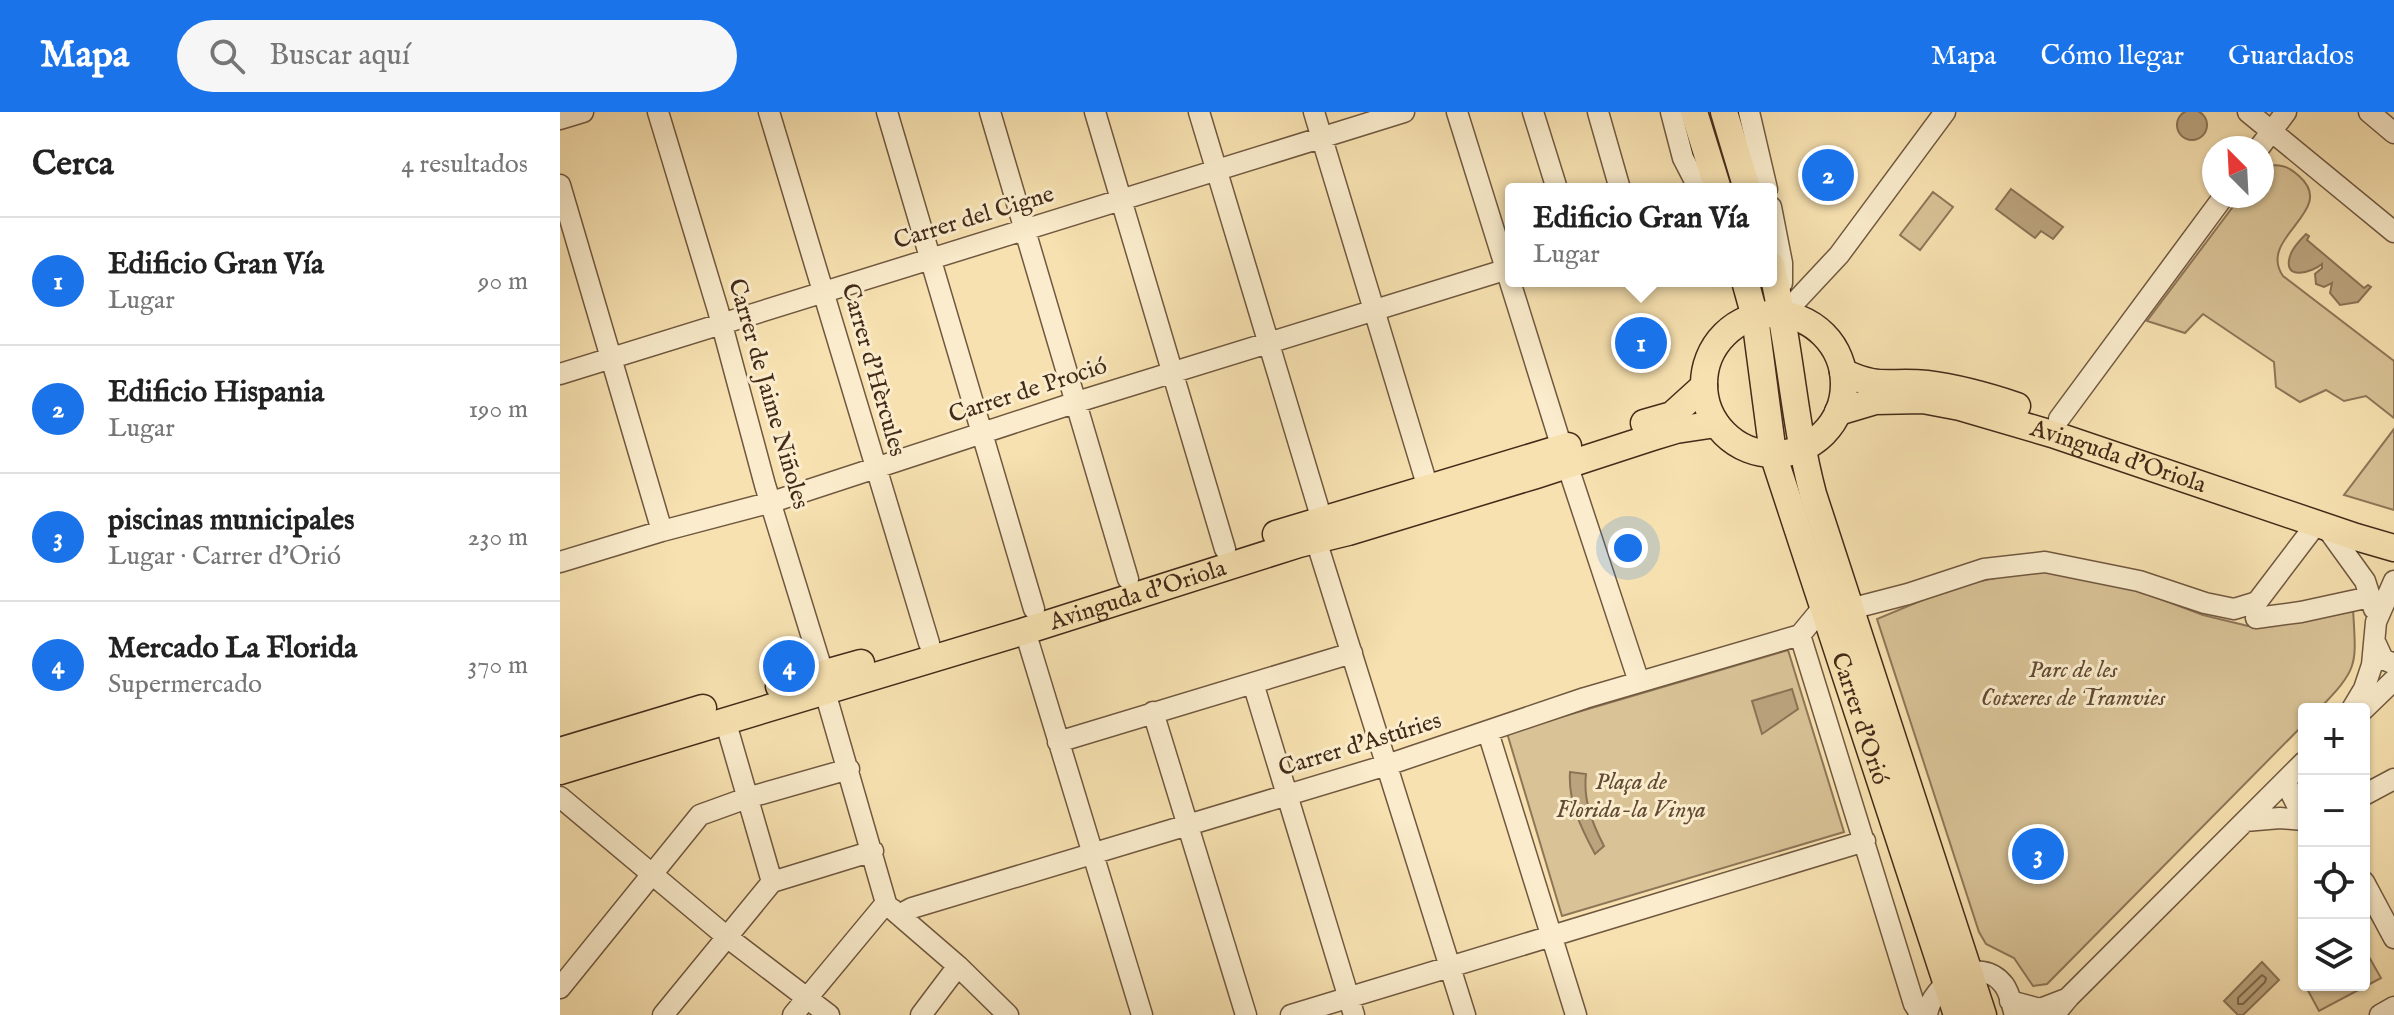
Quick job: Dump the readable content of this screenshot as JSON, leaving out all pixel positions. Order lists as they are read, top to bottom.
{
  "streets": {
    "main road": ["Avinguda d'Oriola", "Carrer d'Orió"],
    "street": [
      "Carrer del Cigne",
      "Carrer d'Hèrcules",
      "Carrer de Proció",
      "Carrer de Jaime Niñoles",
      "Carrer d'Astúries"
    ]
  },
  "crossings": [
    ["Carrer del Cigne", "Carrer d'Hèrcules"],
    ["Carrer del Cigne", "Carrer de Jaime Niñoles"],
    ["Carrer d'Hèrcules", "Carrer de Proció"],
    ["Carrer d'Hèrcules", "Avinguda d'Oriola"],
    ["Carrer de Proció", "Carrer de Jaime Niñoles"],
    ["Carrer de Jaime Niñoles", "Avinguda d'Oriola"],
    ["Carrer de Jaime Niñoles", "Carrer d'Astúries"],
    ["Carrer d'Orió", "Carrer d'Astúries"]
  ],
  "parks": ["Parc de les Cotxeres de Tramvies", "Plaça de Florida-la Vinya"],
  "north": "top left",
  "page": {
    "header": "Mapa",
    "search": "Buscar aquí",
    "nav": ["Mapa", "Cómo llegar", "Guardados"],
    "heading": ["Cerca", "4 resultados"],
    "pins": [
      "2",
      "1",
      "4",
      "3"
    ],
    "popup": ["Edificio Gran Vía", "Lugar"],
    "list": [
      {
        "mark": "1",
        "name": "Edificio Gran Vía",
        "note": "Lugar",
        "value": "90 m"
      },
      {
        "mark": "2",
        "name": "Edificio Hispania",
        "note": "Lugar",
        "value": "190 m"
      },
      {
        "mark": "3",
        "name": "piscinas municipales",
        "note": "Lugar · Carrer d'Orió",
        "value": "230 m"
      },
      {
        "mark": "4",
        "name": "Mercado La Florida",
        "note": "Supermercado",
        "value": "370 m"
      }
    ],
    "map_buttons": ["+", "−"]
  }
}
